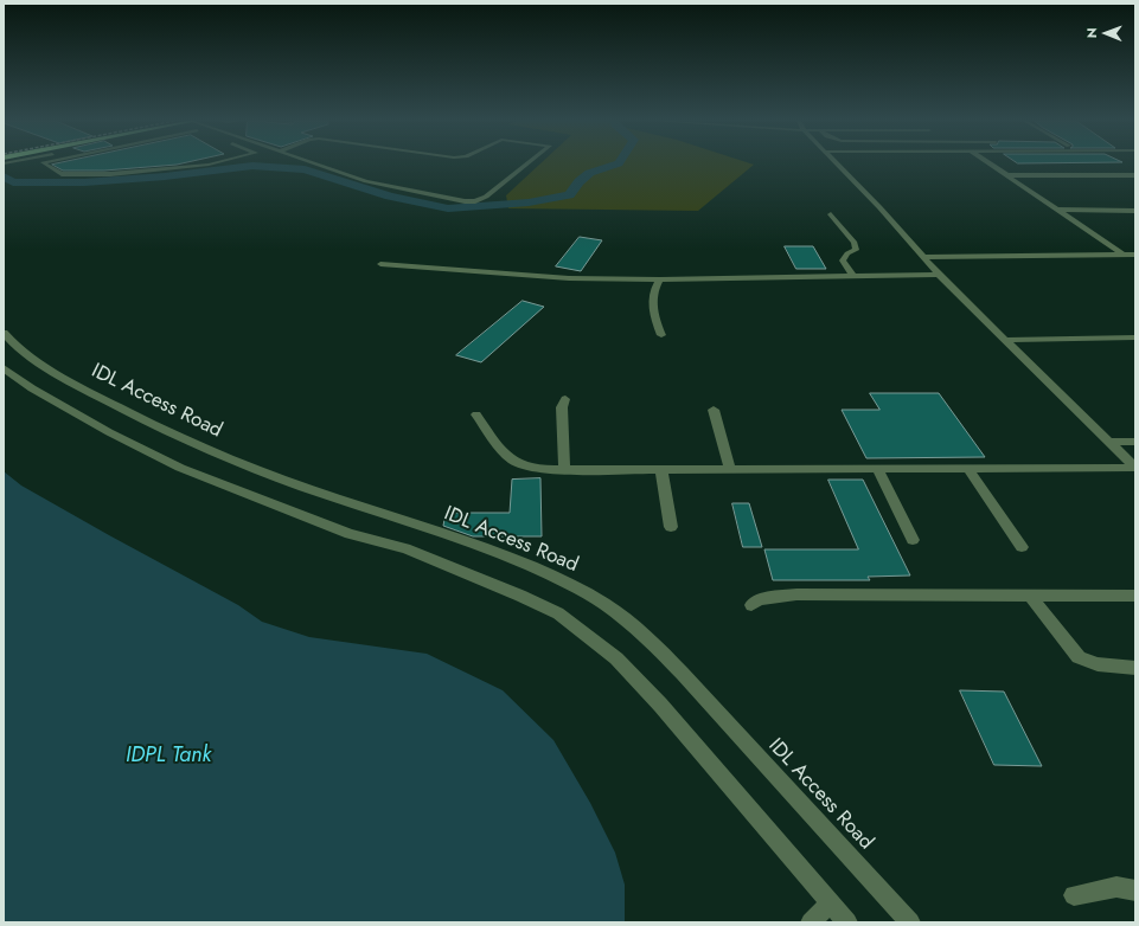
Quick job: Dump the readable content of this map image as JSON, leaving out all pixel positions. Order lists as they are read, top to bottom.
{
  "streets": {
    "street": ["IDL Access Road"]
  },
  "water": ["IDPL Tank"],
  "north": "left"
}
